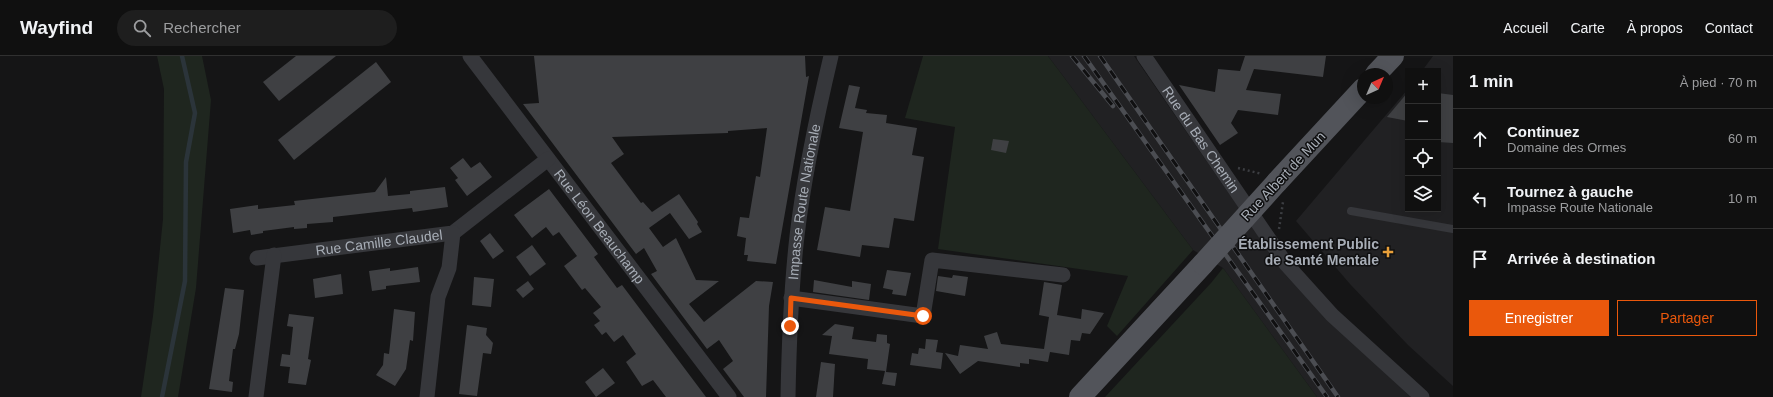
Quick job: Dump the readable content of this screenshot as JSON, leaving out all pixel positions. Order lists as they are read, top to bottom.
{
  "streets": {
    "main road": ["Rue Albert de Mun"],
    "street": [
      "Rue du Bas Chemin",
      "Impasse Route Nationale",
      "Rue Léon Beauchamp",
      "Rue Camille Claudel"
    ]
  },
  "crossings": [
    ["Rue Léon Beauchamp", "Rue Camille Claudel"]
  ],
  "places": {
    "health": ["Établissement Public de Santé Mentale"]
  },
  "north": "top right",
  "page": {
    "header": "Wayfind",
    "search": "Rechercher",
    "nav": [
      "Accueil",
      "Carte",
      "À propos",
      "Contact"
    ],
    "heading": ["1 min", "À pied · 70 m"],
    "map_buttons": ["+", "−"],
    "list": [
      ["Continuez", "Domaine des Ormes", "60 m"],
      ["Tournez à gauche", "Impasse Route Nationale", "10 m"],
      "Arrivée à destination"
    ],
    "buttons": ["Enregistrer", "Partager"]
  }
}
